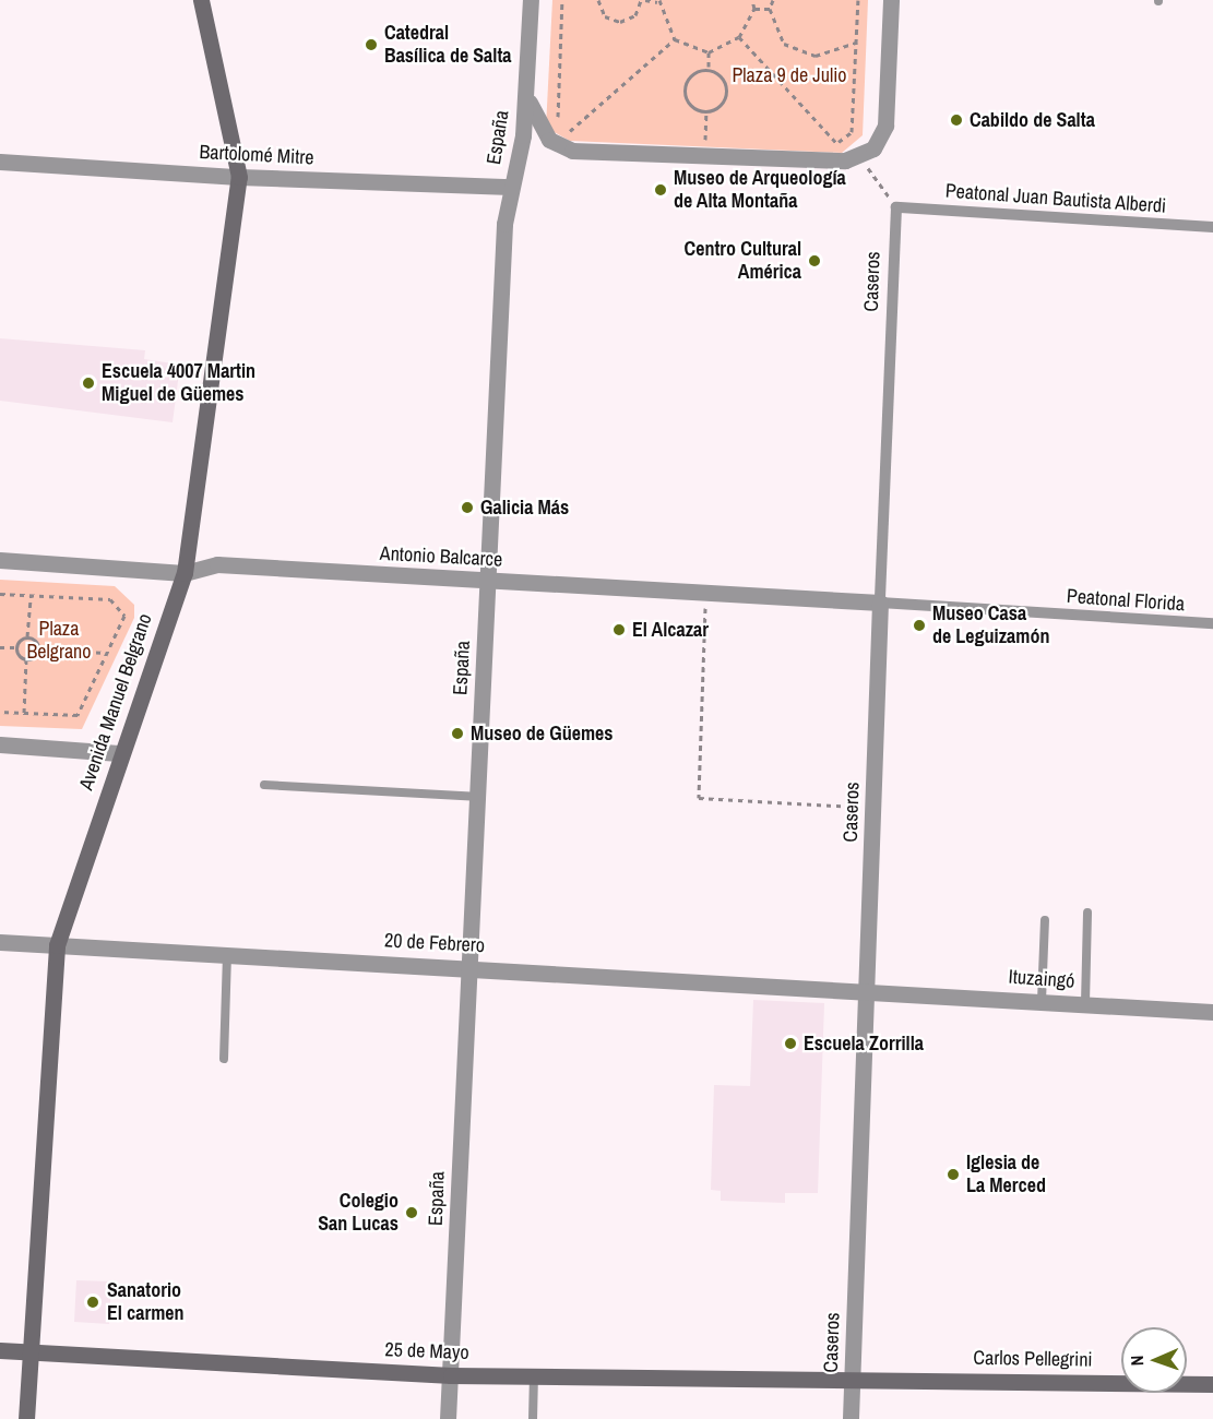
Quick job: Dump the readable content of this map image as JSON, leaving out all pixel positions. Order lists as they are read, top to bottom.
{
  "streets": {
    "main road": ["Avenida Manuel Belgrano", "25 de Mayo", "Carlos Pellegrini"],
    "street": [
      "España",
      "Bartolomé Mitre",
      "Peatonal Juan Bautista Alberdi",
      "Caseros",
      "Antonio Balcarce",
      "Peatonal Florida",
      "20 de Febrero",
      "Ituzaingó"
    ]
  },
  "crossings": [
    ["España", "Bartolomé Mitre"],
    ["España", "Antonio Balcarce"],
    ["España", "20 de Febrero"],
    ["España", "25 de Mayo"],
    ["Bartolomé Mitre", "Avenida Manuel Belgrano"],
    ["Peatonal Juan Bautista Alberdi", "Caseros"],
    ["Caseros", "Antonio Balcarce"],
    ["Caseros", "Peatonal Florida"],
    ["Caseros", "20 de Febrero"],
    ["Caseros", "Ituzaingó"],
    ["Caseros", "25 de Mayo"],
    ["Caseros", "Carlos Pellegrini"],
    ["Antonio Balcarce", "Peatonal Florida"],
    ["Antonio Balcarce", "Avenida Manuel Belgrano"],
    ["Avenida Manuel Belgrano", "20 de Febrero"],
    ["Avenida Manuel Belgrano", "25 de Mayo"],
    ["20 de Febrero", "Ituzaingó"],
    ["25 de Mayo", "Carlos Pellegrini"]
  ],
  "parks": ["Plaza 9 de Julio", "Plaza Belgrano"],
  "places": [
    "Catedral Basílica de Salta",
    "Cabildo de Salta",
    "Museo de Arqueología de Alta Montaña",
    "Centro Cultural América",
    "Escuela 4007 Martin Miguel de Güemes",
    "Galicia Más",
    "Museo Casa de Leguizamón",
    "El Alcazar",
    "Museo de Güemes",
    "Escuela Zorrilla",
    "Iglesia de La Merced",
    "Colegio San Lucas",
    "Sanatorio El carmen"
  ],
  "north": "left"
}
